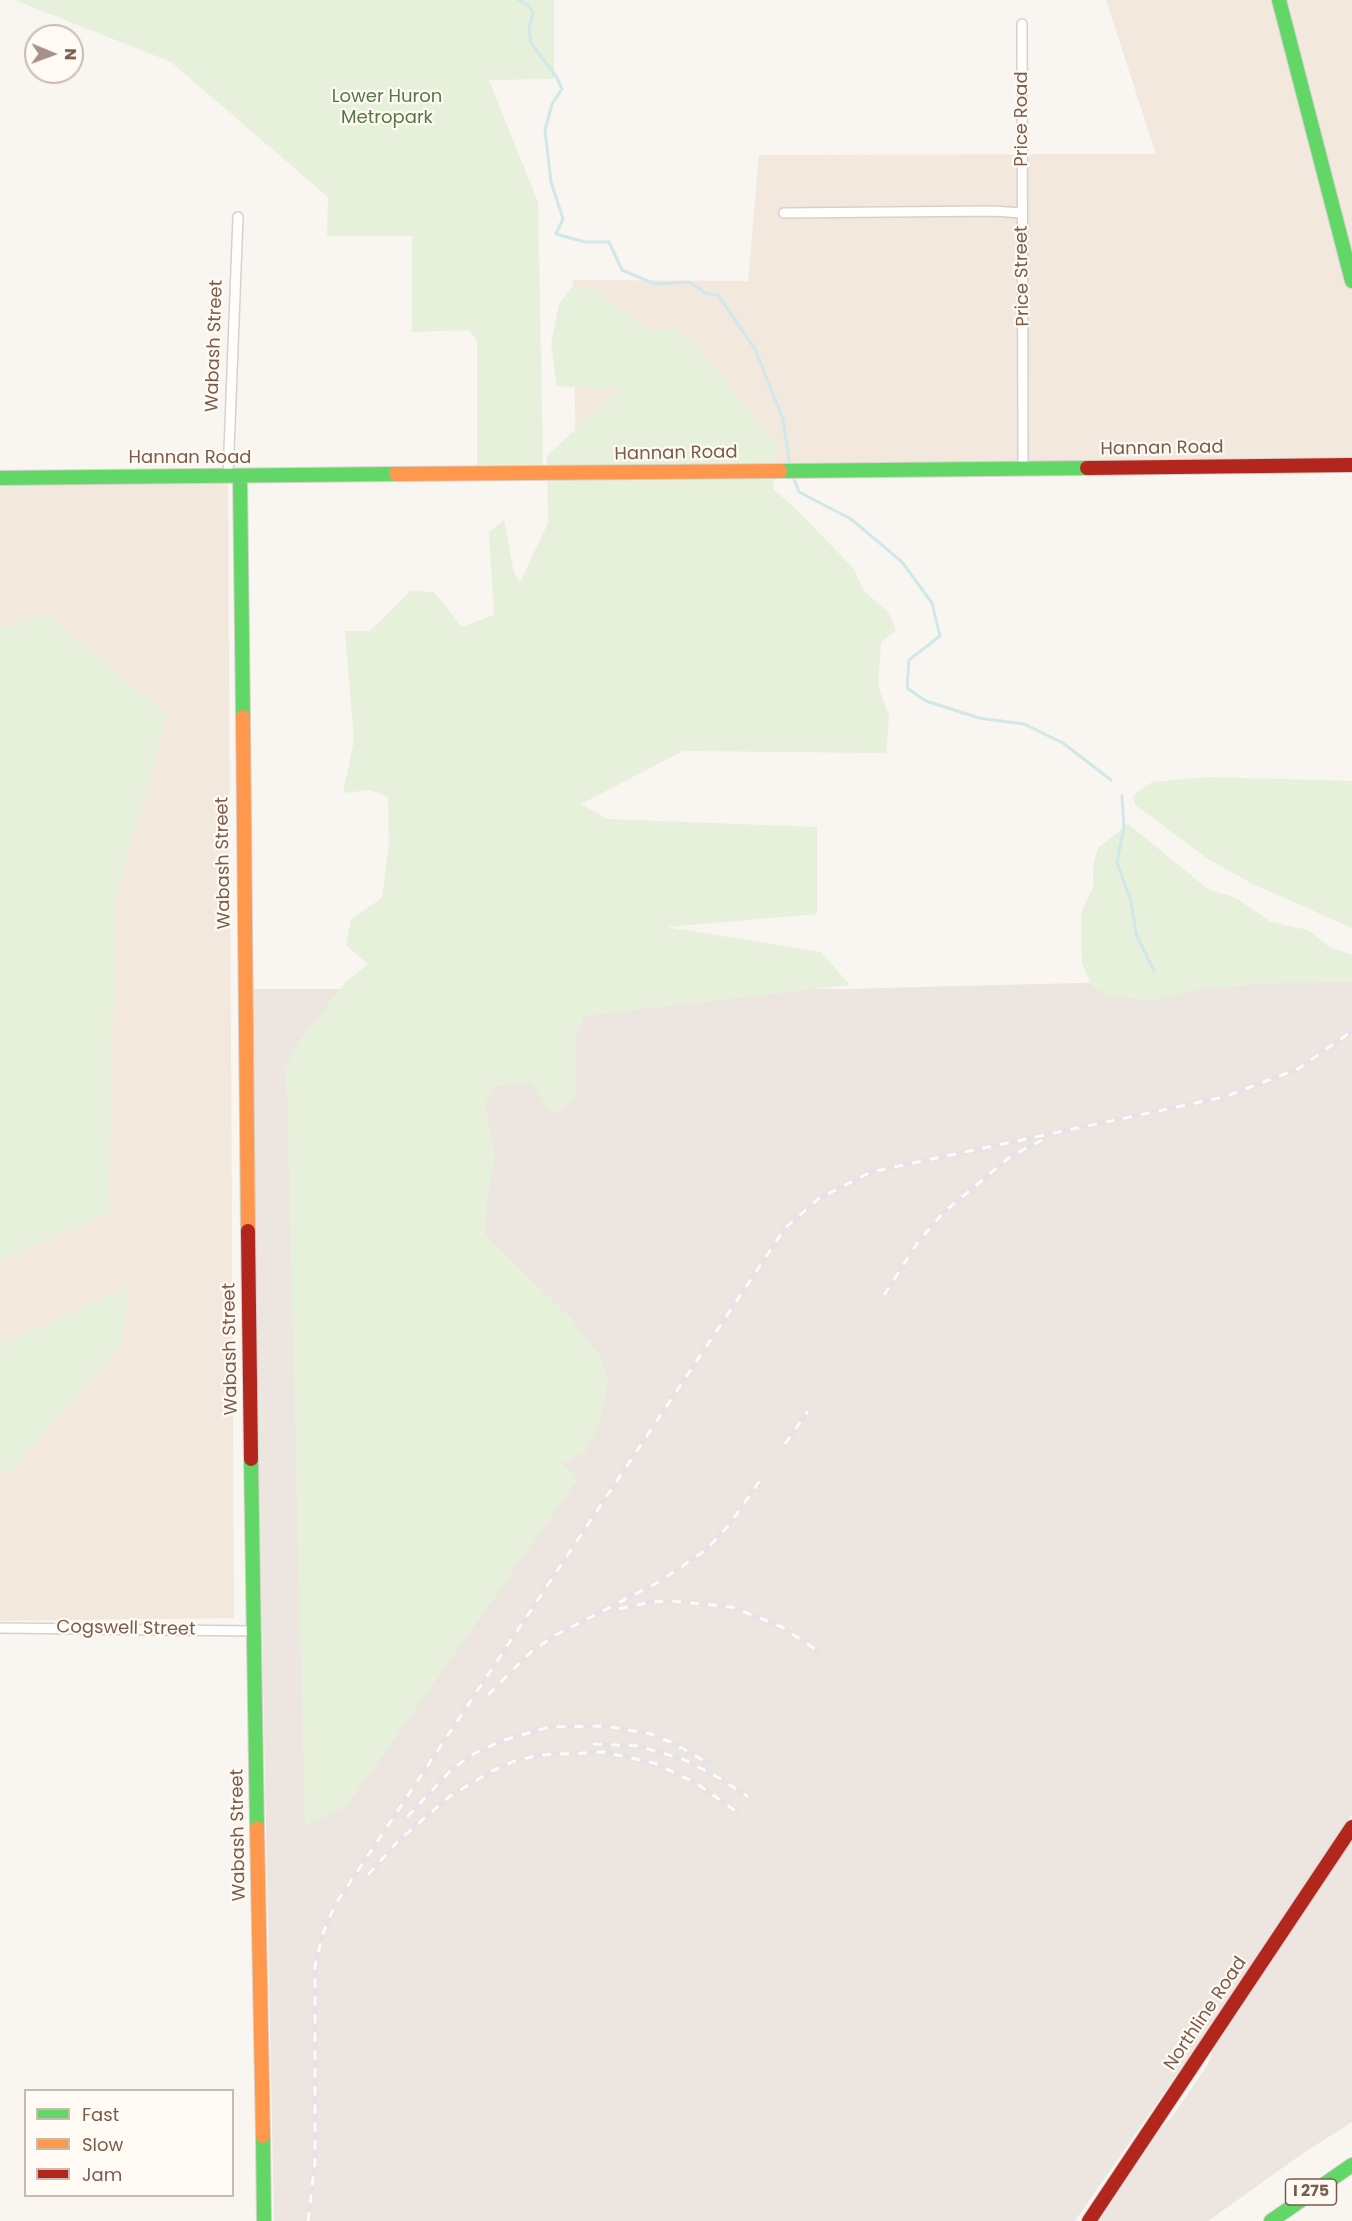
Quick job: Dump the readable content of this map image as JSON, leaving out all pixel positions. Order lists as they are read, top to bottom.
{
  "streets": {
    "main road": [
      "Wabash Street",
      "Hannan Road",
      "Northline Road",
      "I 275"
    ],
    "street": ["Price Road", "Price Street", "Cogswell Street"]
  },
  "crossings": [
    ["Price Road", "Price Street"],
    ["Price Street", "Hannan Road"],
    ["Wabash Street", "Hannan Road"],
    ["Wabash Street", "Cogswell Street"]
  ],
  "parks": ["Lower Huron Metropark"],
  "legend": ["Fast", "Slow", "Jam"],
  "north": "right"
}
